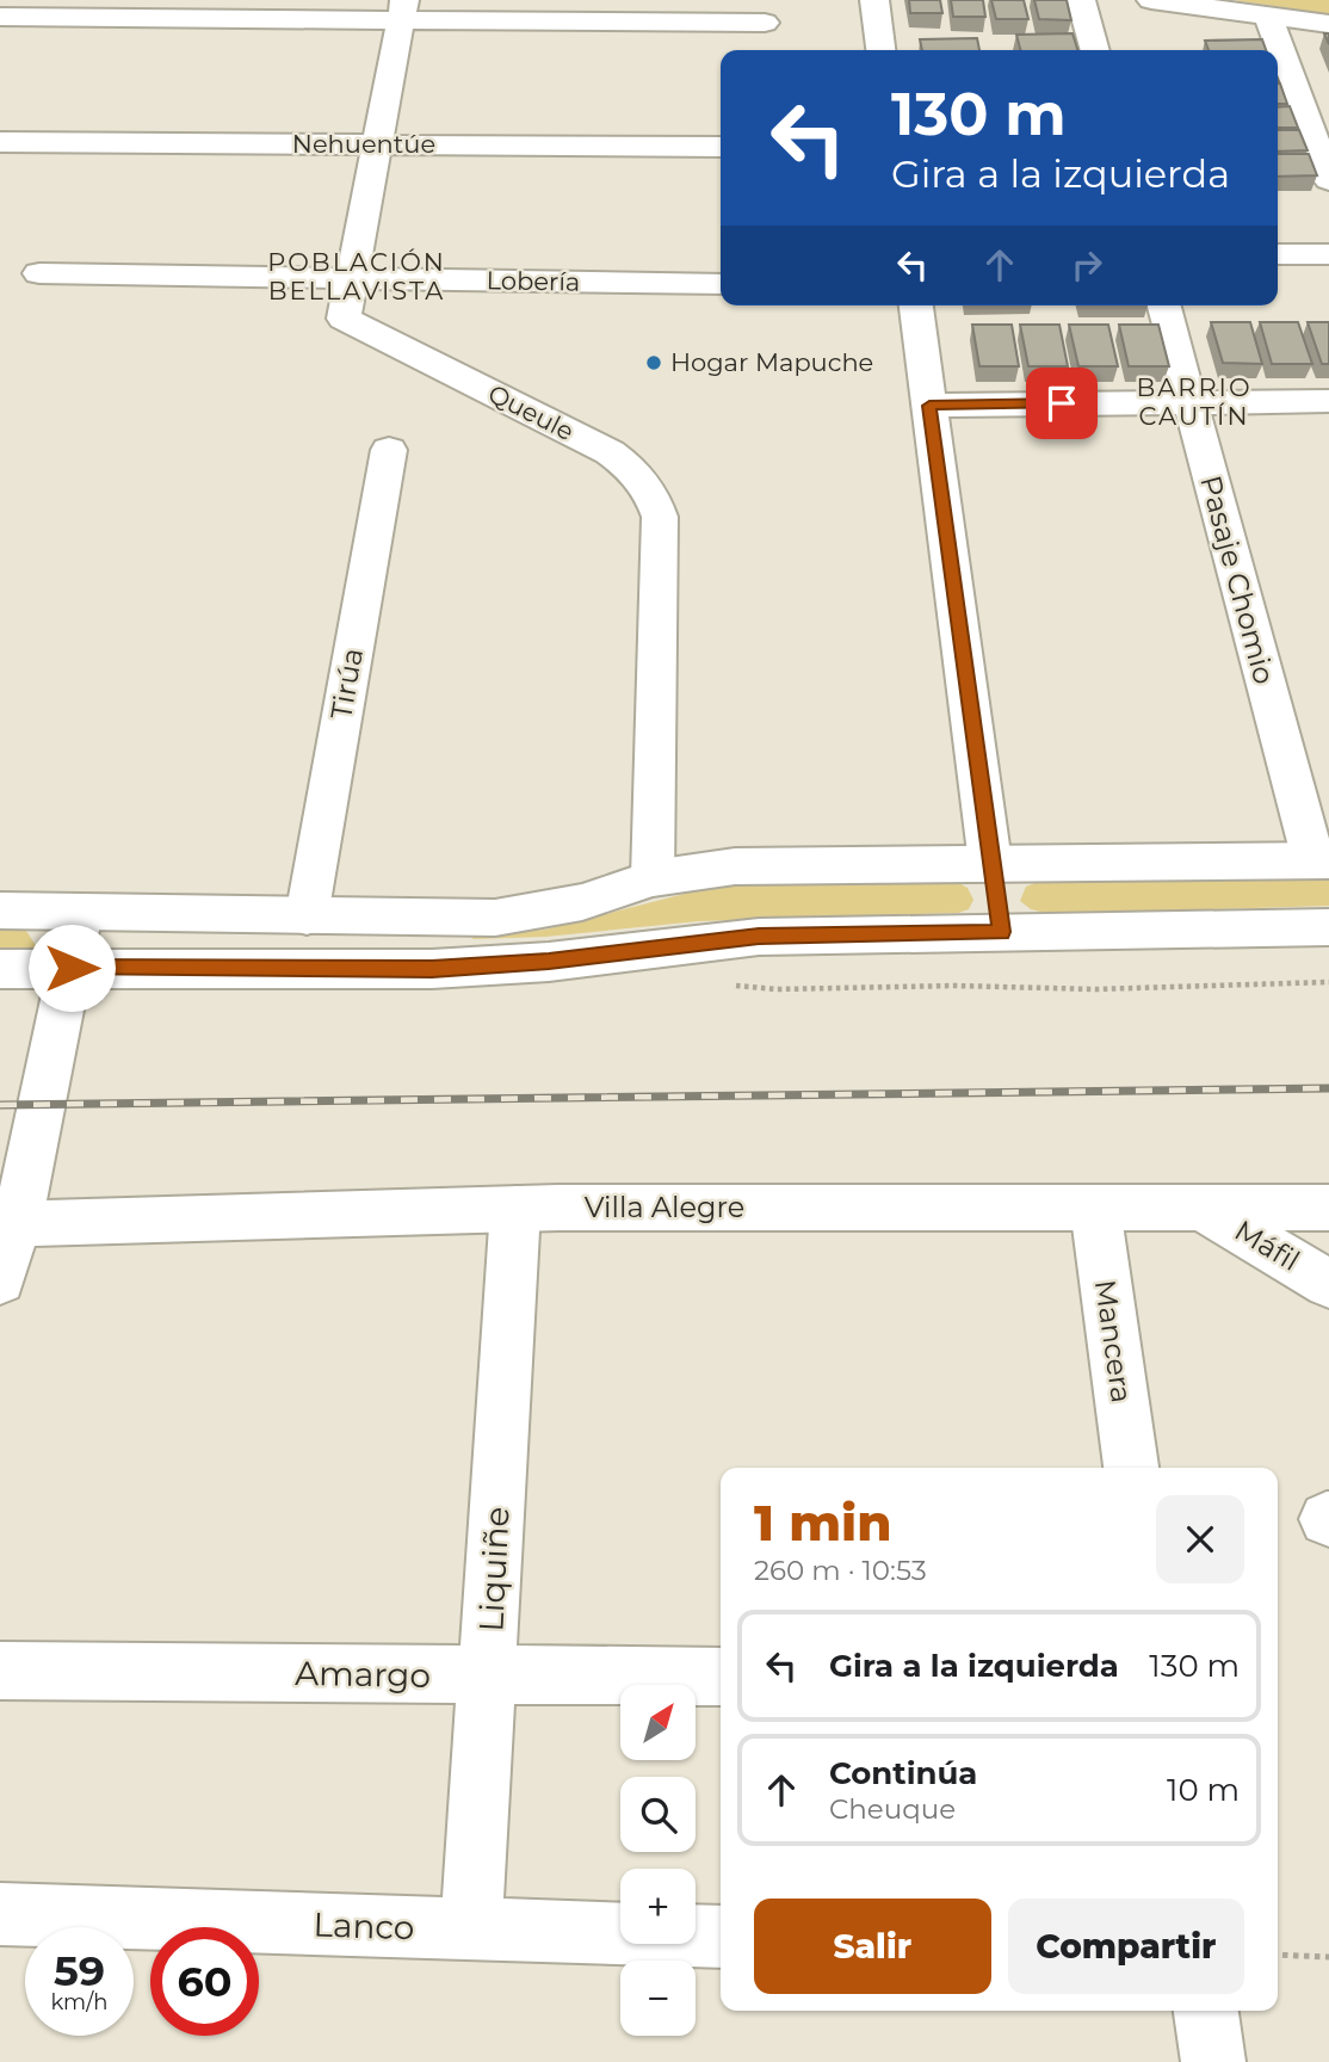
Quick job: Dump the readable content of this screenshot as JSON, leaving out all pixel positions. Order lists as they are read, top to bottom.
{
  "streets": {
    "street": [
      "Nehuentúe",
      "Lobería",
      "Queule",
      "Pasaje Chomio",
      "Tirúa",
      "Villa Alegre",
      "Máfil",
      "Mancera",
      "Liquiñe",
      "Amargo",
      "Lanco"
    ]
  },
  "crossings": [
    ["Nehuentúe", "Queule"],
    ["Lobería", "Queule"],
    ["Villa Alegre", "Máfil"],
    ["Villa Alegre", "Mancera"],
    ["Villa Alegre", "Liquiñe"],
    ["Liquiñe", "Amargo"],
    ["Liquiñe", "Lanco"]
  ],
  "districts": ["POBLACIÓN BELLAVISTA", "BARRIO CAUTÍN"],
  "places": ["Hogar Mapuche"],
  "north": "top right",
  "page": {
    "turn": ["130 m", "Gira a la izquierda"],
    "heading": ["1 min", "260 m · 10:53"],
    "list": [
      {
        "name": "Gira a la izquierda",
        "value": "130 m"
      },
      {
        "name": "Continúa",
        "note": "Cheuque",
        "value": "10 m"
      }
    ],
    "map_buttons": ["+", "−"],
    "buttons": ["Salir", "Compartir"],
    "speed": "59 km/h",
    "limit": "60"
  }
}
